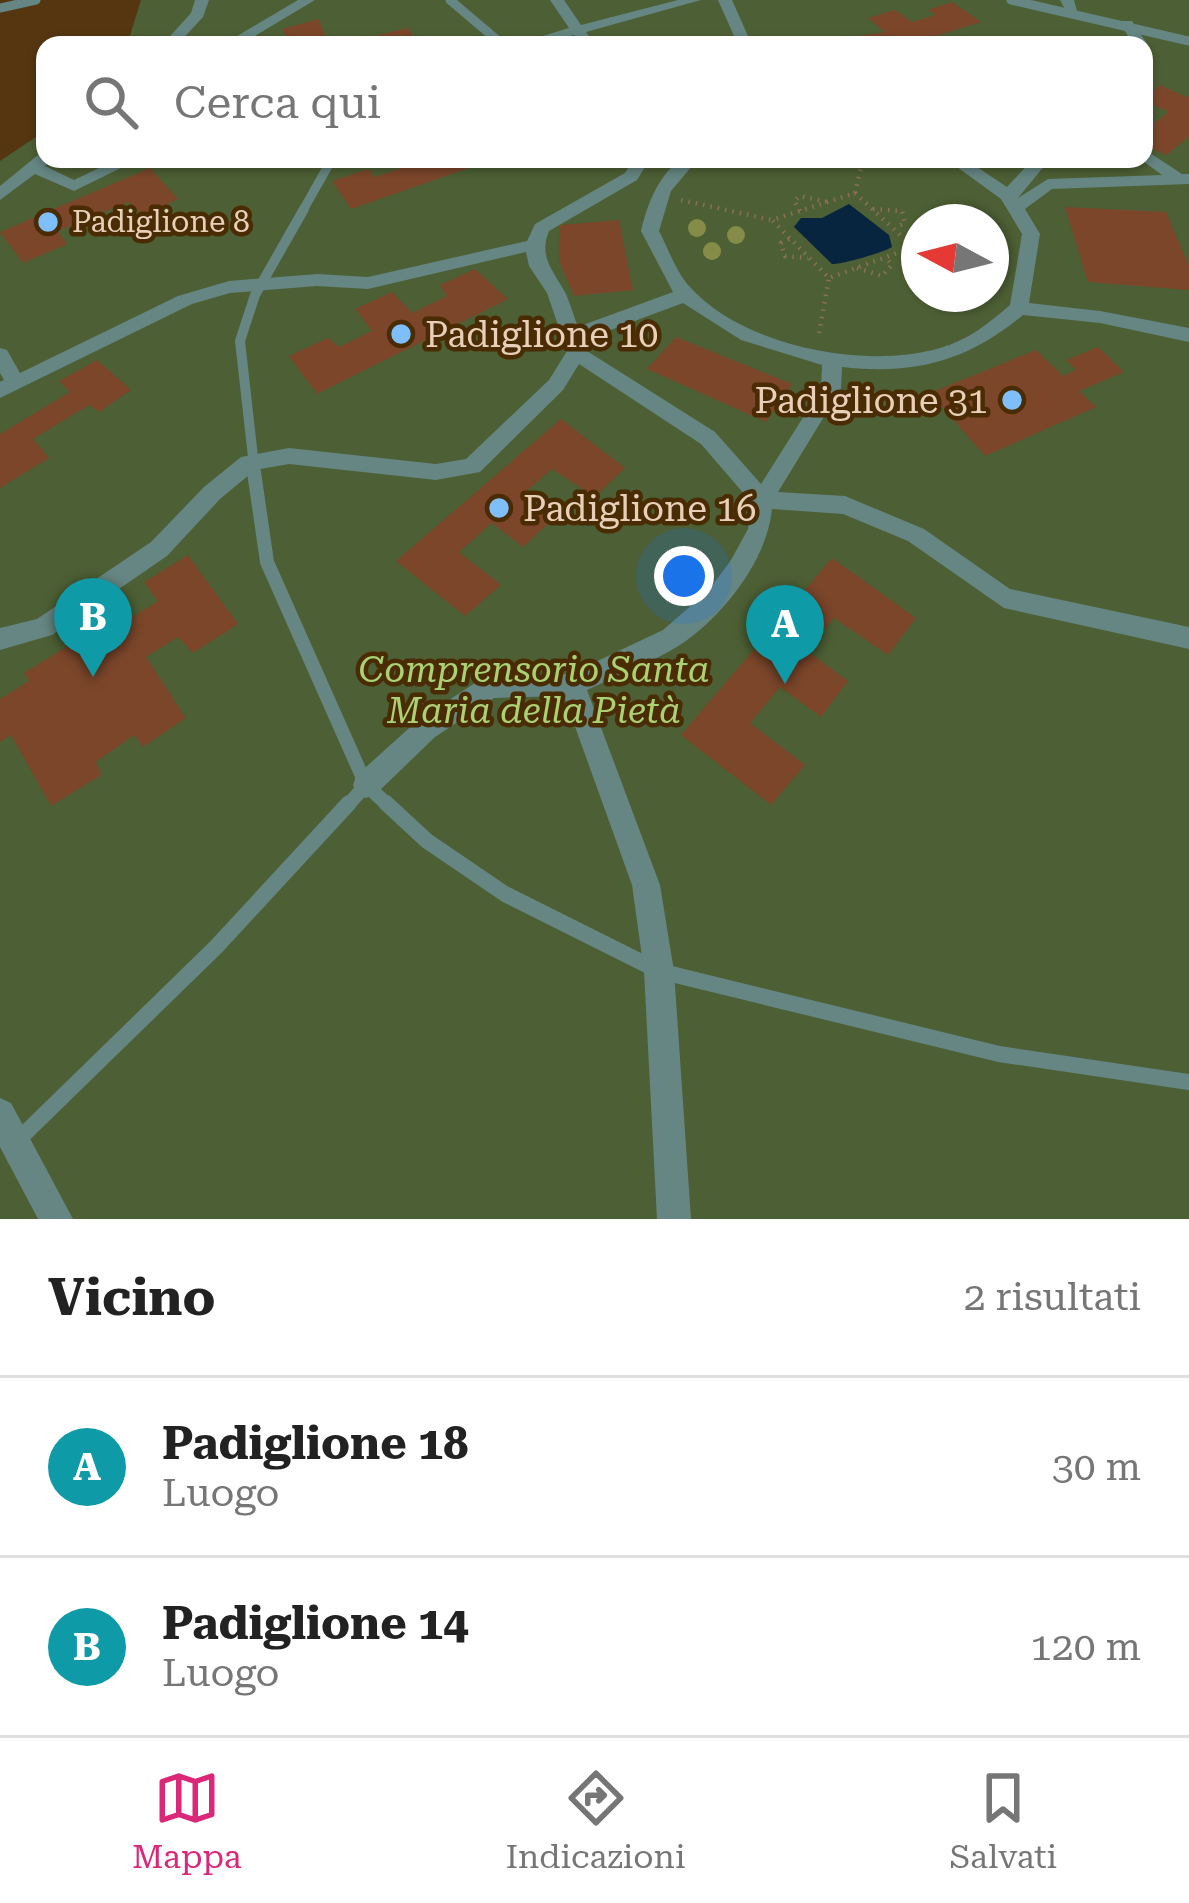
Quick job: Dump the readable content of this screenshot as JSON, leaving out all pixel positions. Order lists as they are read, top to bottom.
{
  "parks": ["Comprensorio Santa Maria della Pietà"],
  "places": [
    "Padiglione 8",
    "Padiglione 10",
    "Padiglione 31",
    "Padiglione 16"
  ],
  "north": "left",
  "page": {
    "search": "Cerca qui",
    "pins": ["B", "A"],
    "heading": ["Vicino", "2 risultati"],
    "list": [
      {
        "mark": "A",
        "name": "Padiglione 18",
        "note": "Luogo",
        "value": "30 m"
      },
      {
        "mark": "B",
        "name": "Padiglione 14",
        "note": "Luogo",
        "value": "120 m"
      }
    ],
    "nav": ["Mappa", "Indicazioni", "Salvati"]
  }
}
